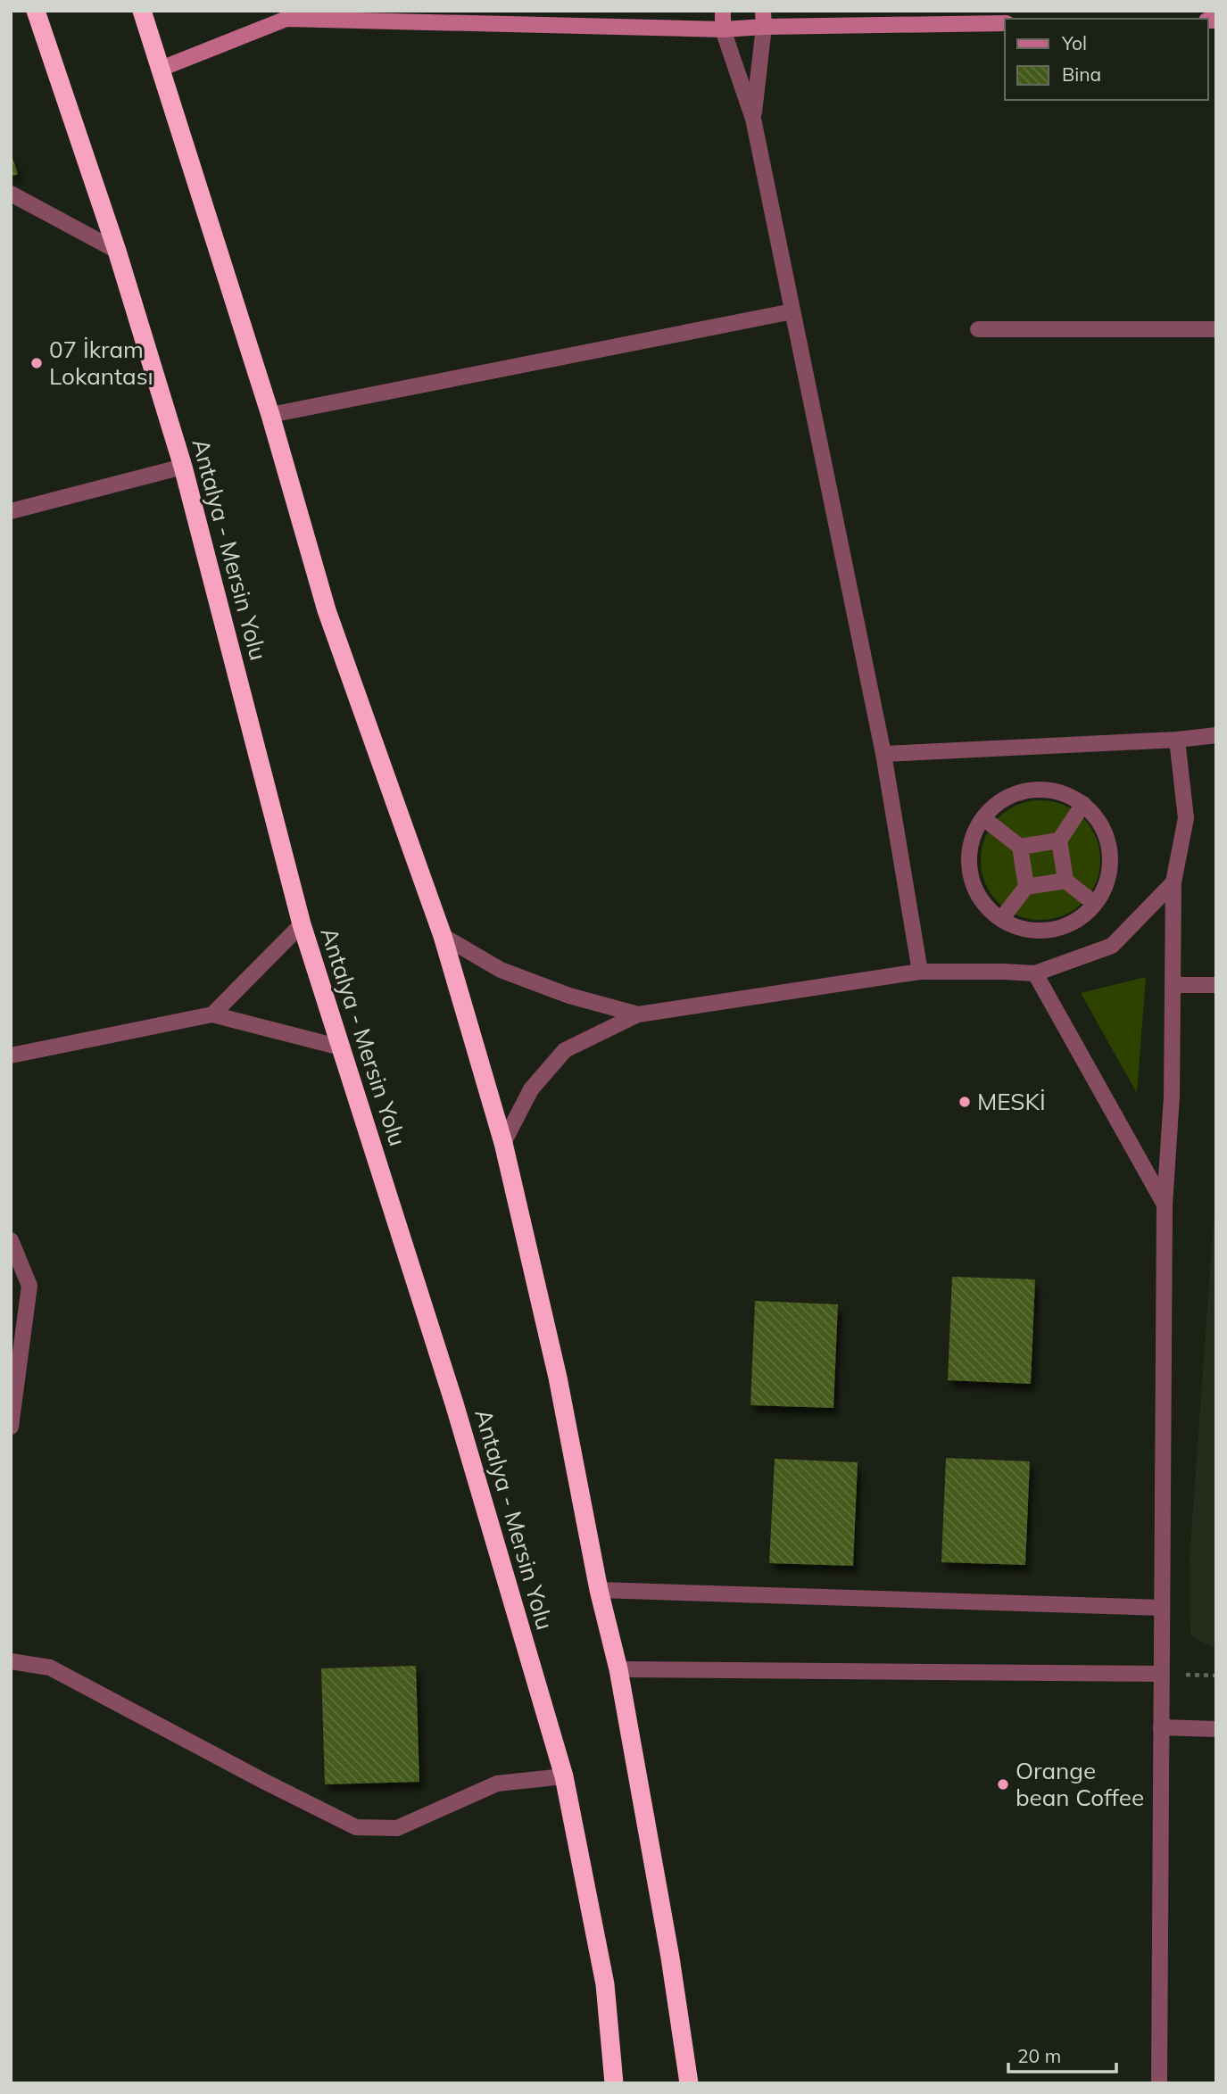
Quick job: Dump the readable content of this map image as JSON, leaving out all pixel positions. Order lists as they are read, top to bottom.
{
  "streets": {
    "highway": ["Antalya - Mersin Yolu"]
  },
  "places": ["07 İkram Lokantası", "MESKİ", "Orange bean Coffee"],
  "legend": ["Yol", "Bina"],
  "scale_bar": "20 m"
}
